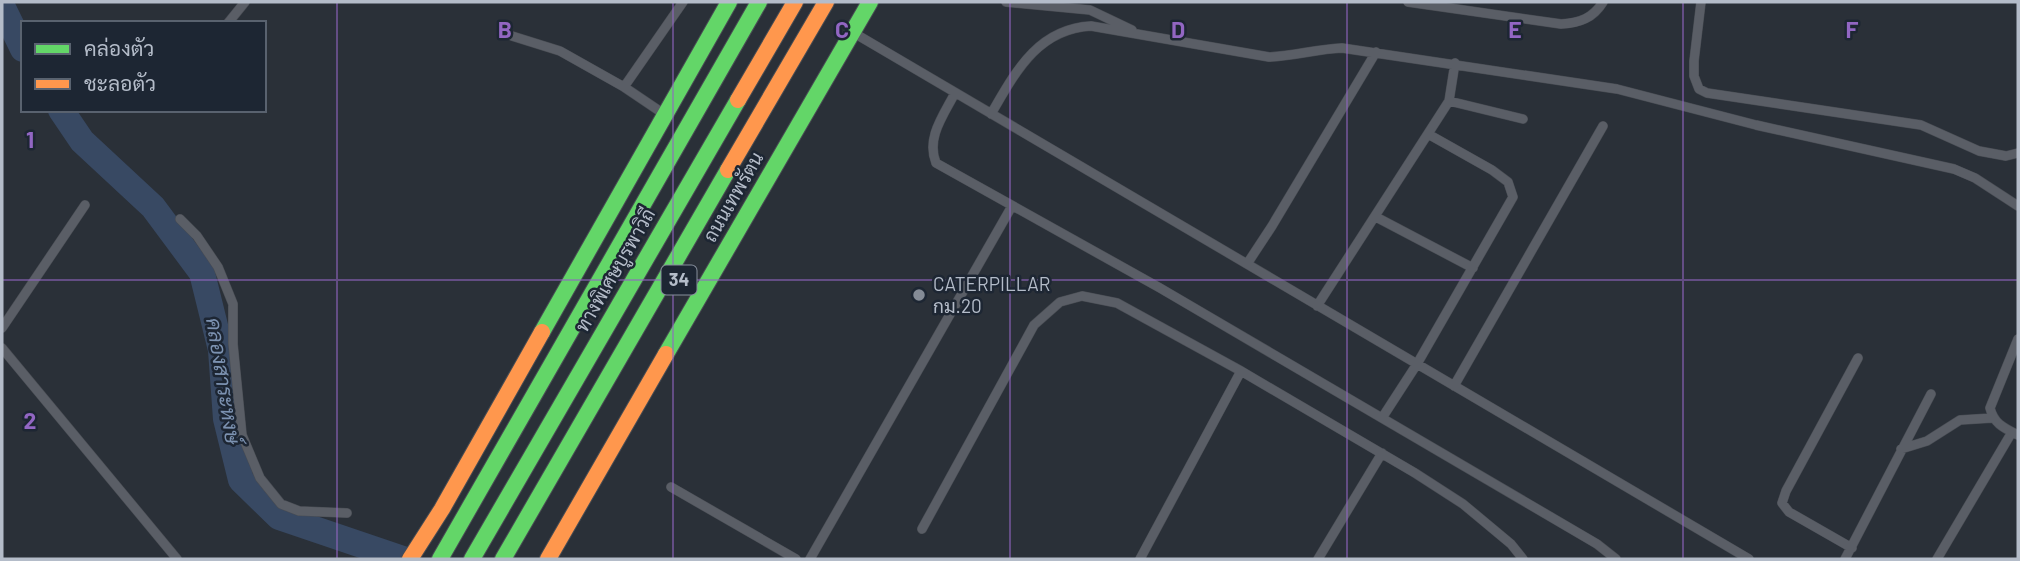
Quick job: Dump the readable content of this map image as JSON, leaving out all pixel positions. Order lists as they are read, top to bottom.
{
  "streets": {
    "main road": ["ถนนเทพรัตน", "ทางพิเศษบูรพาวิถี", "34"]
  },
  "water": ["คลองสาระหงษ์"],
  "places": ["CATERPILLAR กม.20"],
  "legend": ["คล่องตัว", "ชะลอตัว"],
  "grid": {
    "columns": [
      "B",
      "C",
      "D",
      "E",
      "F"
    ],
    "rows": ["1", "2"]
  }
}
